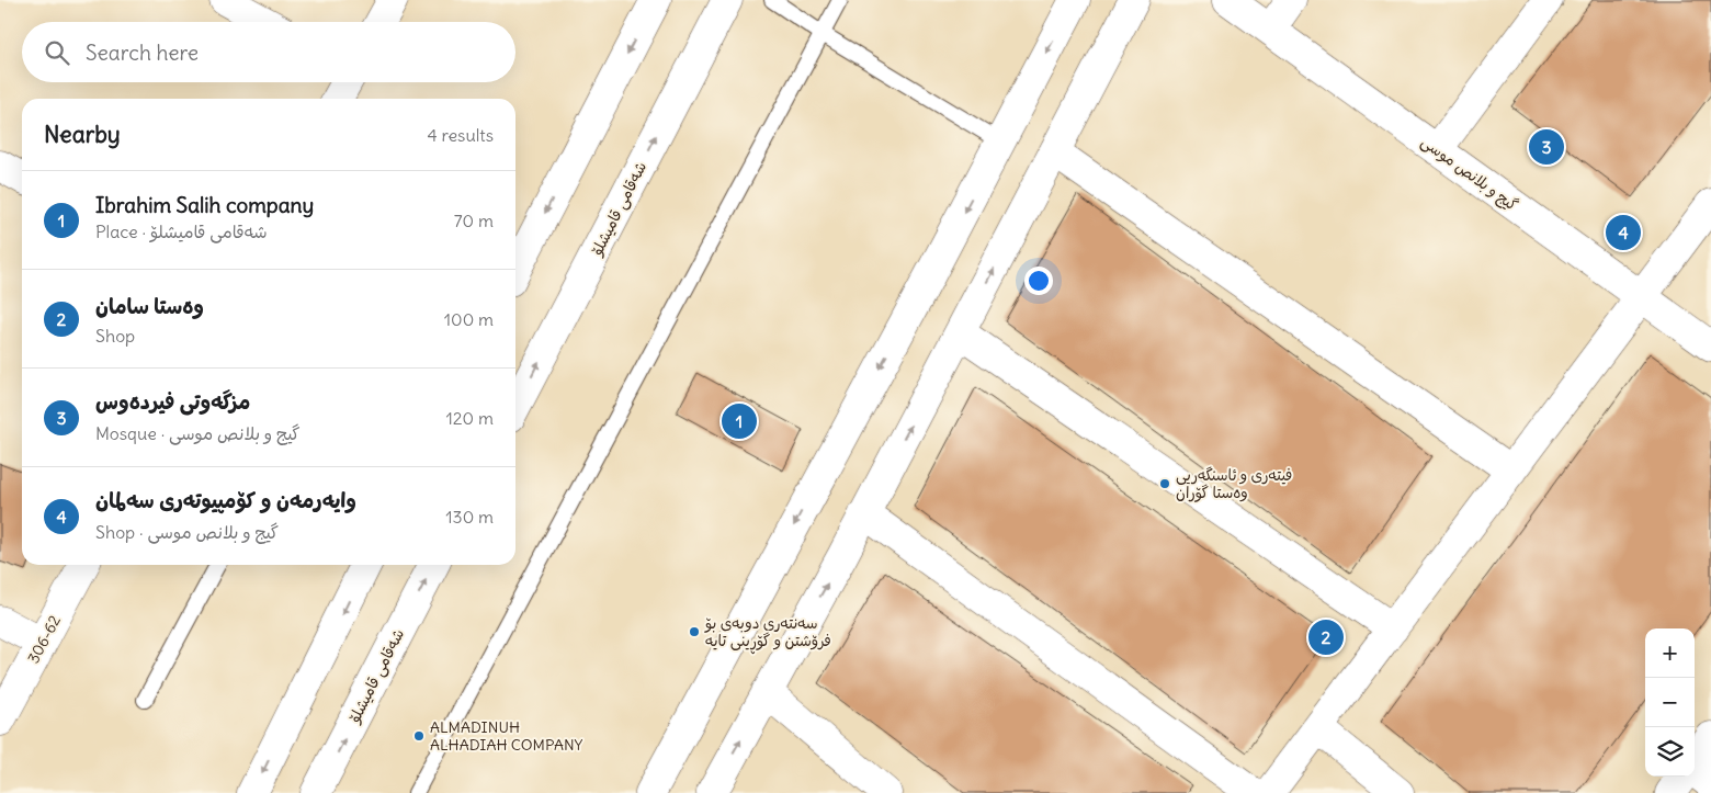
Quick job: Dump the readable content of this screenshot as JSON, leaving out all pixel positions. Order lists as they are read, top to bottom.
{
  "streets": {
    "street": ["گيج و بلانص موسى", "شەقامی قامیشلۆ", "306-62"]
  },
  "places": ["فیتەری و ئاسنگەریی وەستا گۆران", "سەنتەری دوبەی بۆ فرۆشتن و گۆڕینی تایە", "ALMADINUH ALHADIAH COMPANY"],
  "page": {
    "search": "Search here",
    "heading": ["Nearby", "4 results"],
    "pins": [
      "3",
      "4",
      "1",
      "2"
    ],
    "list": [
      {
        "mark": "1",
        "name": "Ibrahim Salih company",
        "note": "Place · شەقامی قامیشلۆ",
        "value": "70 m"
      },
      {
        "mark": "2",
        "name": "وەستا سامان",
        "note": "Shop",
        "value": "100 m"
      },
      {
        "mark": "3",
        "name": "مزگه‌وتی فیرده‌وس",
        "note": "Mosque · گيج و بلانص موسى",
        "value": "120 m"
      },
      {
        "mark": "4",
        "name": "وایەرمەن و کۆمپیوتەری سەلمان",
        "note": "Shop · گيج و بلانص موسى",
        "value": "130 m"
      }
    ],
    "map_buttons": ["+", "−"]
  }
}
